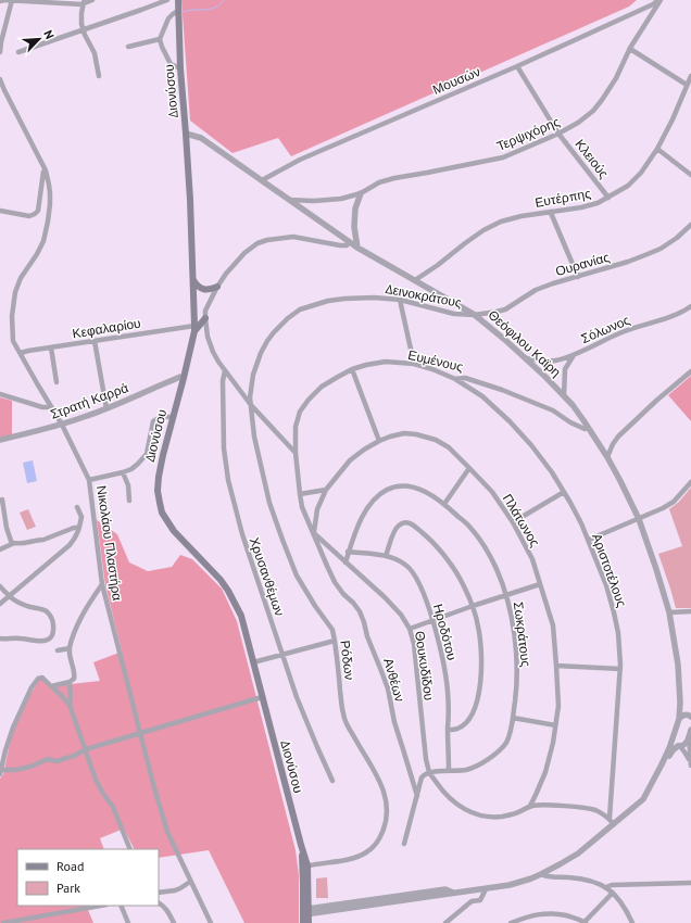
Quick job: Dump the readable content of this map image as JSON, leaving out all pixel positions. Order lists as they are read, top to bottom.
{
  "streets": {
    "main road": ["Διονύσου"],
    "street": [
      "Μουσών",
      "Τερψιχόρης",
      "Κλειούς",
      "Ευτέρπης",
      "Ουρανίας",
      "Δεινοκράτους",
      "Κεφαλαρίου",
      "Σόλωνος",
      "Θεόφιλου Καϊρη",
      "Ευμένους",
      "Στρατή Καρρά",
      "Πλάτωνος",
      "Νικολάου Πλαστήρα",
      "Αριστοτέλους",
      "Χρυσανθέμων",
      "Ηροδότου",
      "Σωκράτους",
      "Ρόδων",
      "Θουκυδίδου",
      "Ανθέων"
    ]
  },
  "crossings": [
    ["Μουσών", "Τερψιχόρης"],
    ["Μουσών", "Κλειούς"],
    ["Μουσών", "Θεόφιλου Καϊρη"],
    ["Διονύσου", "Κεφαλαρίου"],
    ["Διονύσου", "Θεόφιλου Καϊρη"],
    ["Διονύσου", "Στρατή Καρρά"],
    ["Διονύσου", "Ρόδων"],
    ["Τερψιχόρης", "Κλειούς"],
    ["Τερψιχόρης", "Θεόφιλου Καϊρη"],
    ["Κλειούς", "Ευτέρπης"],
    ["Ευτέρπης", "Θεόφιλου Καϊρη"],
    ["Ουρανίας", "Δεινοκράτους"],
    ["Ουρανίας", "Θεόφιλου Καϊρη"],
    ["Δεινοκράτους", "Θεόφιλου Καϊρη"],
    ["Δεινοκράτους", "Ρόδων"],
    ["Κεφαλαρίου", "Νικολάου Πλαστήρα"],
    ["Σόλωνος", "Θεόφιλου Καϊρη"],
    ["Θεόφιλου Καϊρη", "Ευμένους"],
    ["Ευμένους", "Αριστοτέλους"],
    ["Ευμένους", "Ανθέων"],
    ["Στρατή Καρρά", "Νικολάου Πλαστήρα"],
    ["Πλάτωνος", "Ανθέων"],
    ["Ηροδότου", "Σωκράτους"],
    ["Σωκράτους", "Θουκυδίδου"],
    ["Σωκράτους", "Ανθέων"],
    ["Θουκυδίδου", "Ανθέων"]
  ],
  "legend": ["Road", "Park"],
  "north": "top right"
}
